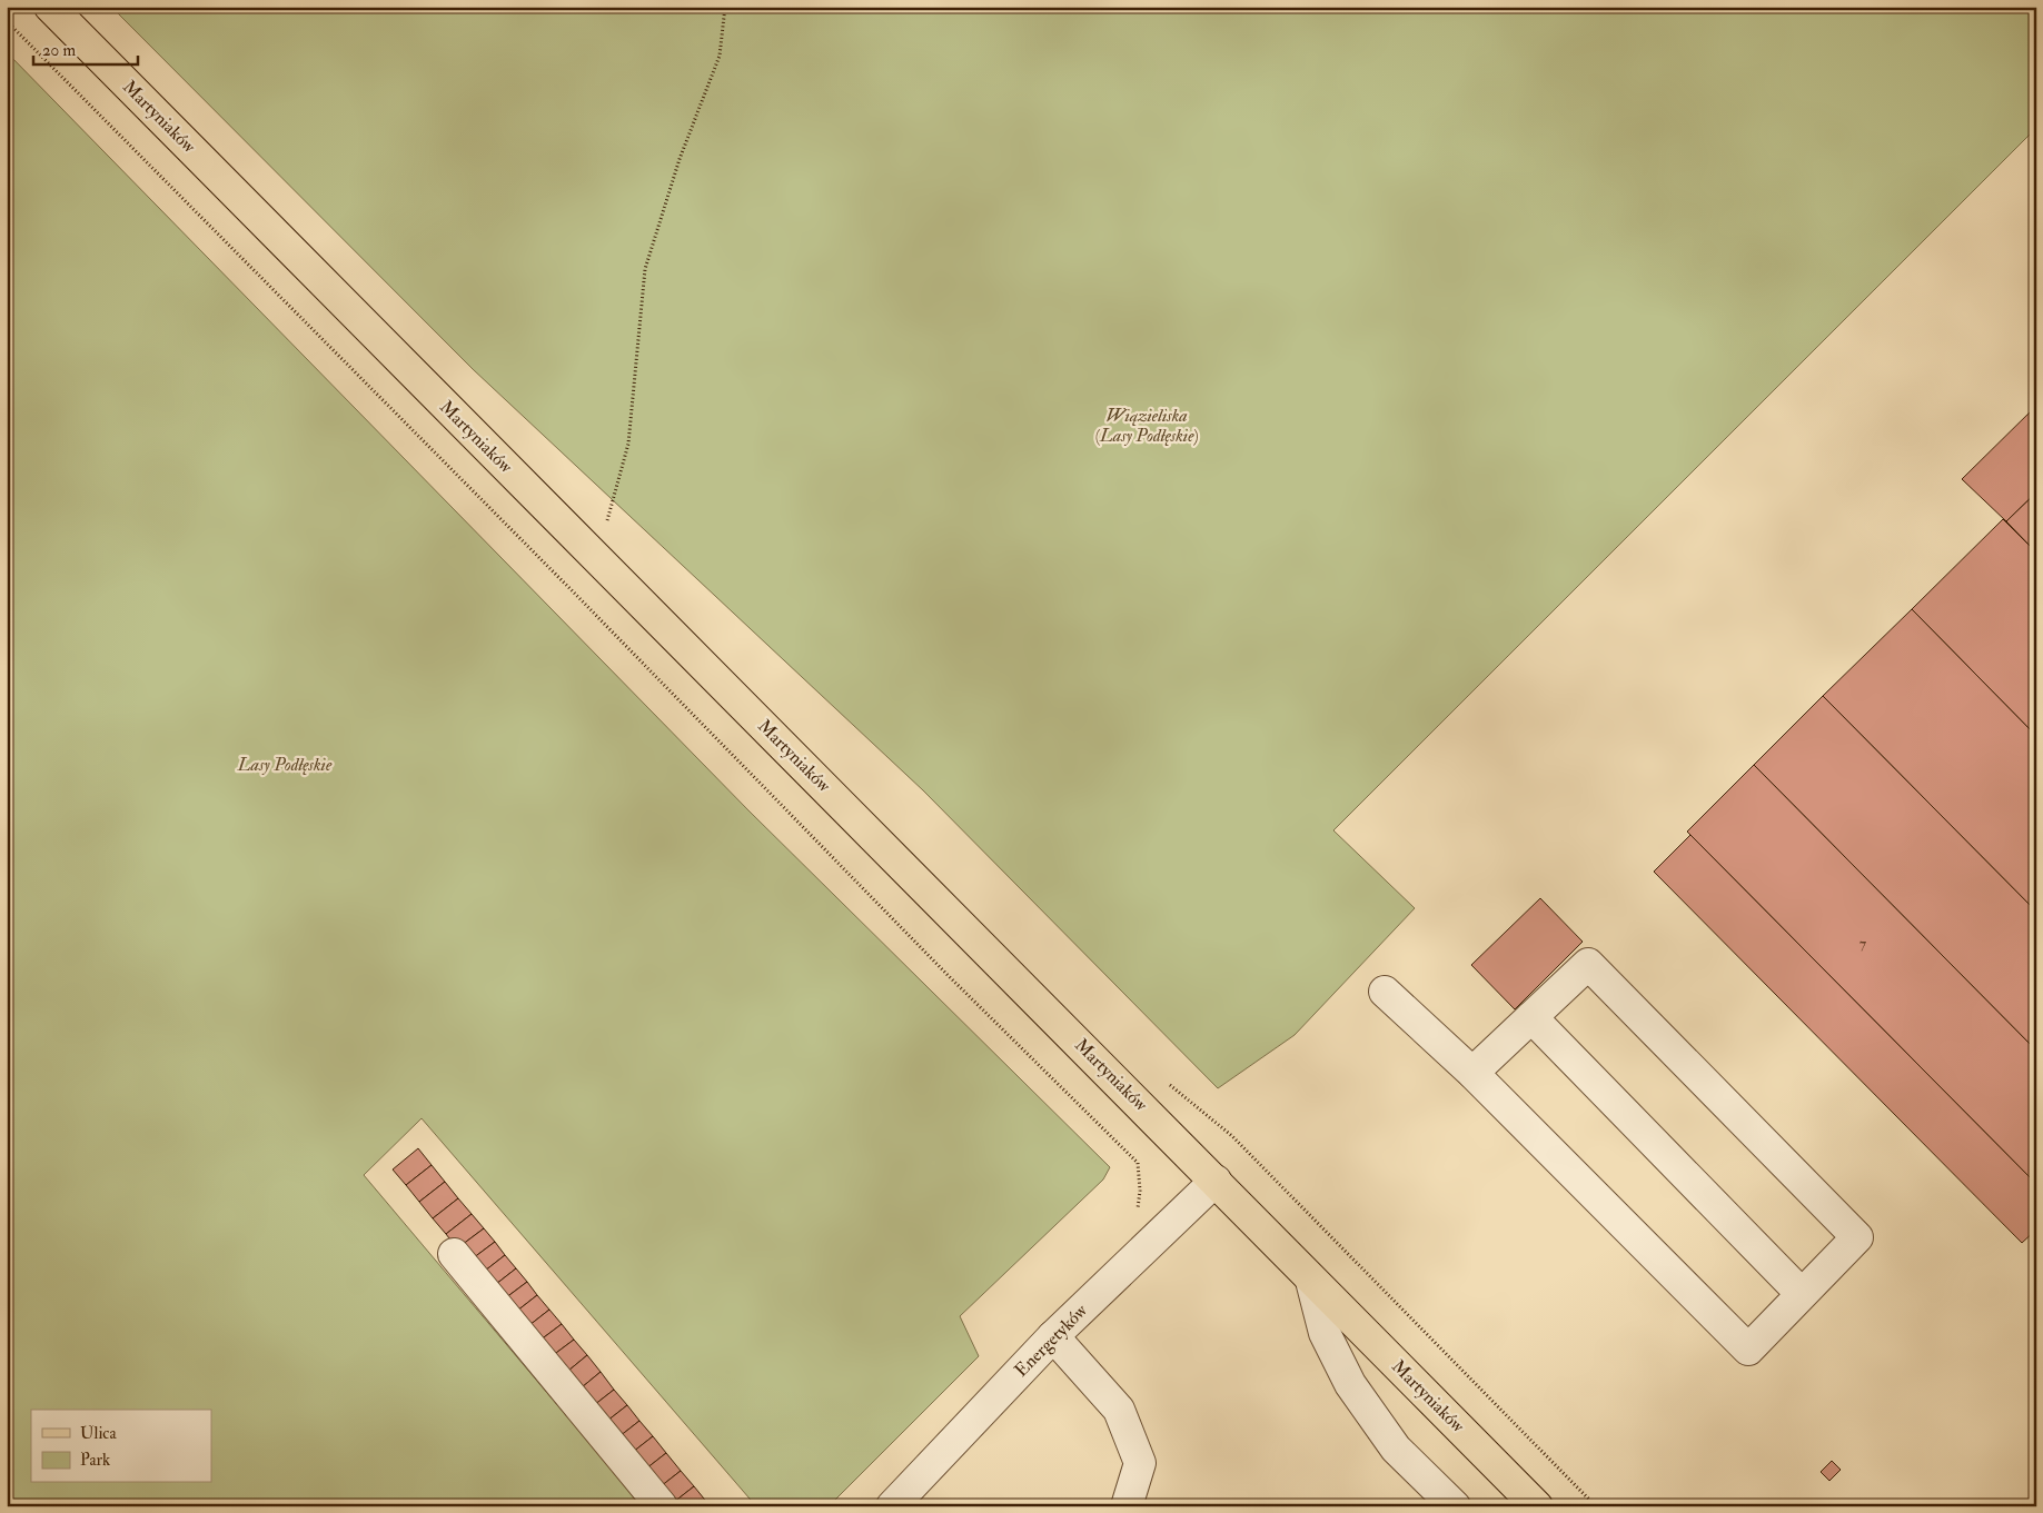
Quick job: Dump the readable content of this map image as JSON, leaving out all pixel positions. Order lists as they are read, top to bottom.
{
  "streets": {
    "main road": ["Martyniaków"],
    "street": ["Energetyków"]
  },
  "crossings": [
    ["Martyniaków", "Energetyków"]
  ],
  "parks": ["Wiązieliska (Lasy Podłęskie)", "Lasy Podłęskie"],
  "house_numbers": ["7"],
  "legend": ["Ulica", "Park"],
  "scale_bar": "20 m"
}
